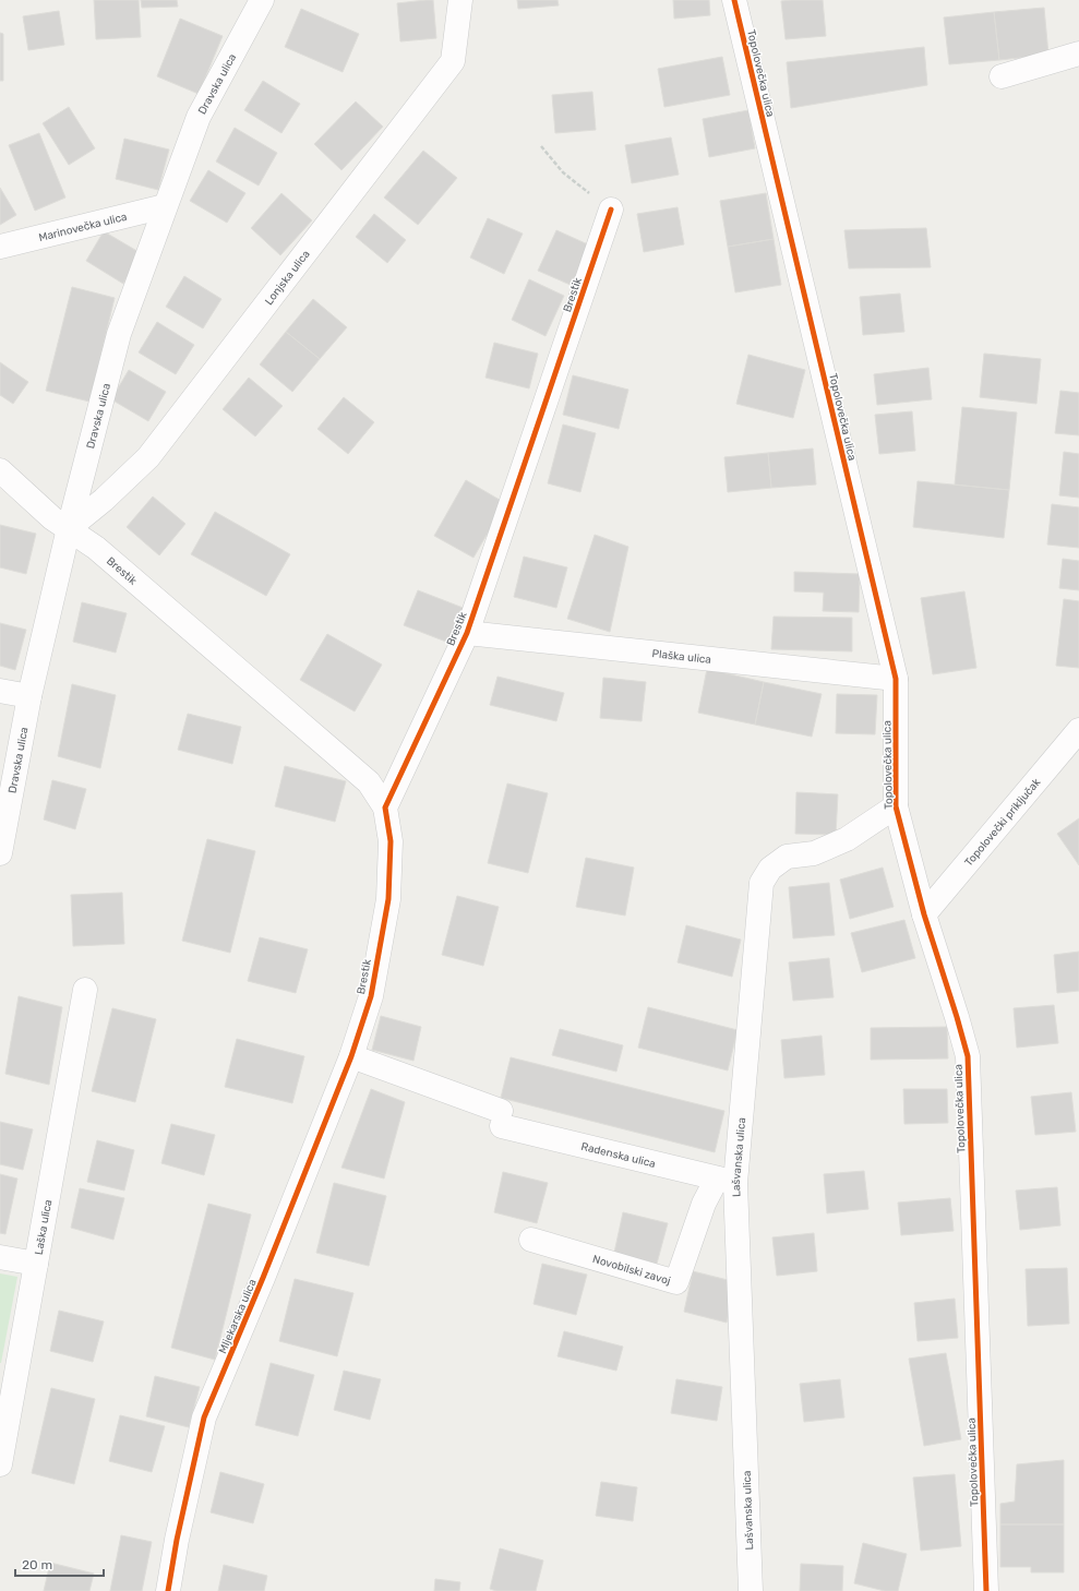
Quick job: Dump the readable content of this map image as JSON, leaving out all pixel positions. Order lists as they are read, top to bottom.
{
  "streets": {
    "street": [
      "Topolovečka ulica",
      "Dravska ulica",
      "Marinovečka ulica",
      "Lonjska ulica",
      "Brestik",
      "Plaška ulica",
      "Topolovečki priključak",
      "Radenska ulica",
      "Lašvanska ulica",
      "Laška ulica",
      "Novobilski zavoj",
      "Mljekarska ulica"
    ]
  },
  "crossings": [
    ["Topolovečka ulica", "Plaška ulica"],
    ["Topolovečka ulica", "Topolovečki priključak"],
    ["Topolovečka ulica", "Lašvanska ulica"],
    ["Dravska ulica", "Marinovečka ulica"],
    ["Dravska ulica", "Lonjska ulica"],
    ["Dravska ulica", "Brestik"],
    ["Lonjska ulica", "Brestik"],
    ["Brestik", "Plaška ulica"],
    ["Brestik", "Radenska ulica"],
    ["Brestik", "Mljekarska ulica"],
    ["Radenska ulica", "Lašvanska ulica"],
    ["Radenska ulica", "Novobilski zavoj"],
    ["Radenska ulica", "Mljekarska ulica"],
    ["Lašvanska ulica", "Novobilski zavoj"]
  ],
  "scale_bar": "20 m"
}
